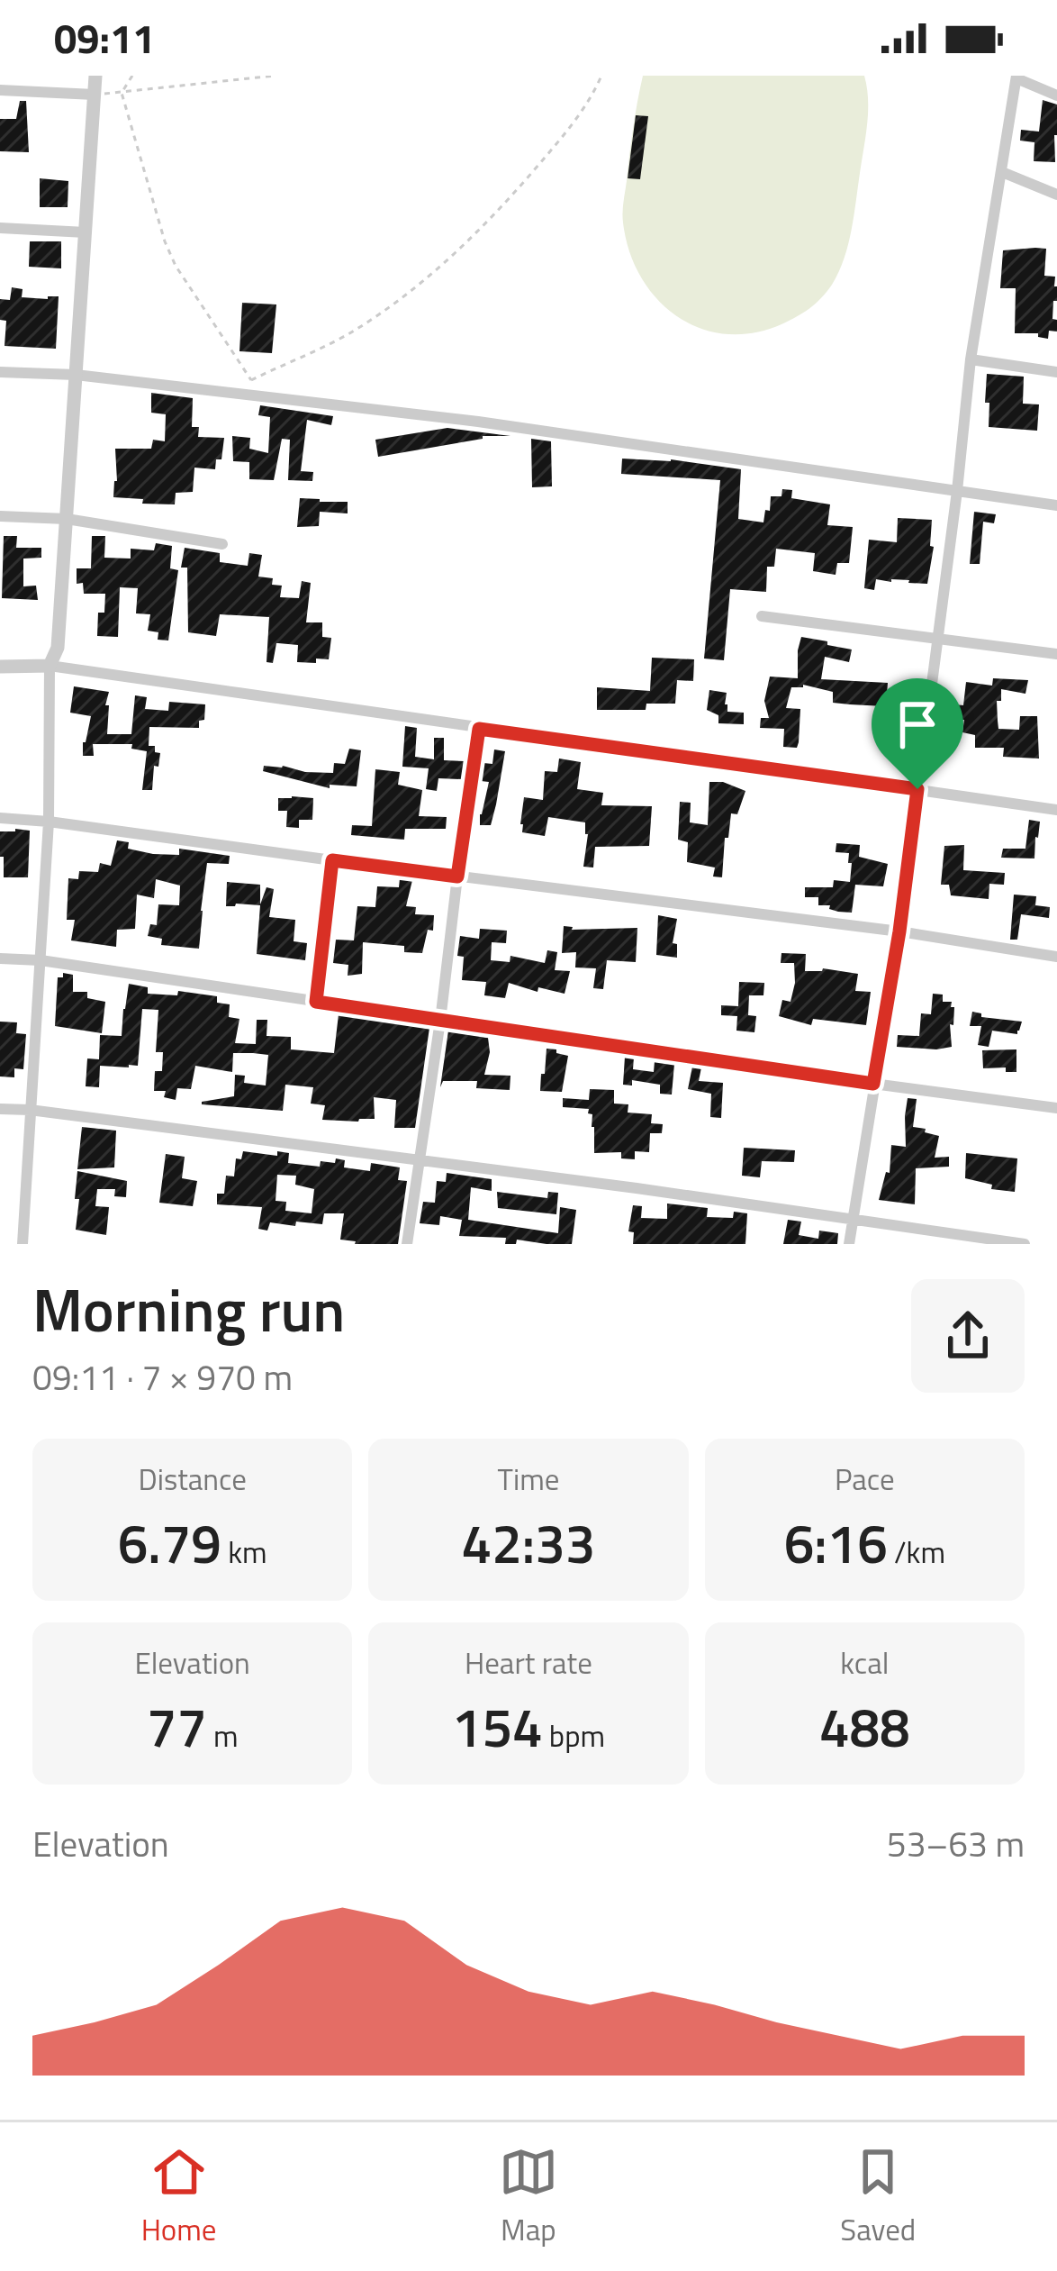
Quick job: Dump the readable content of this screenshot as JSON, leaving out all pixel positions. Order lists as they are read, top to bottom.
{
  "page": {
    "status": "09:11",
    "heading": ["Morning run", "09:11 · 7 × 970 m"],
    "stats": [
      ["Distance", "6.79 km"],
      ["Time", "42:33"],
      ["Pace", "6:16 /km"],
      ["Elevation", "77 m"],
      ["Heart rate", "154 bpm"],
      ["kcal", "488"]
    ],
    "chart": ["Elevation", "53–63 m"],
    "tabs": ["Home", "Map", "Saved"]
  }
}
